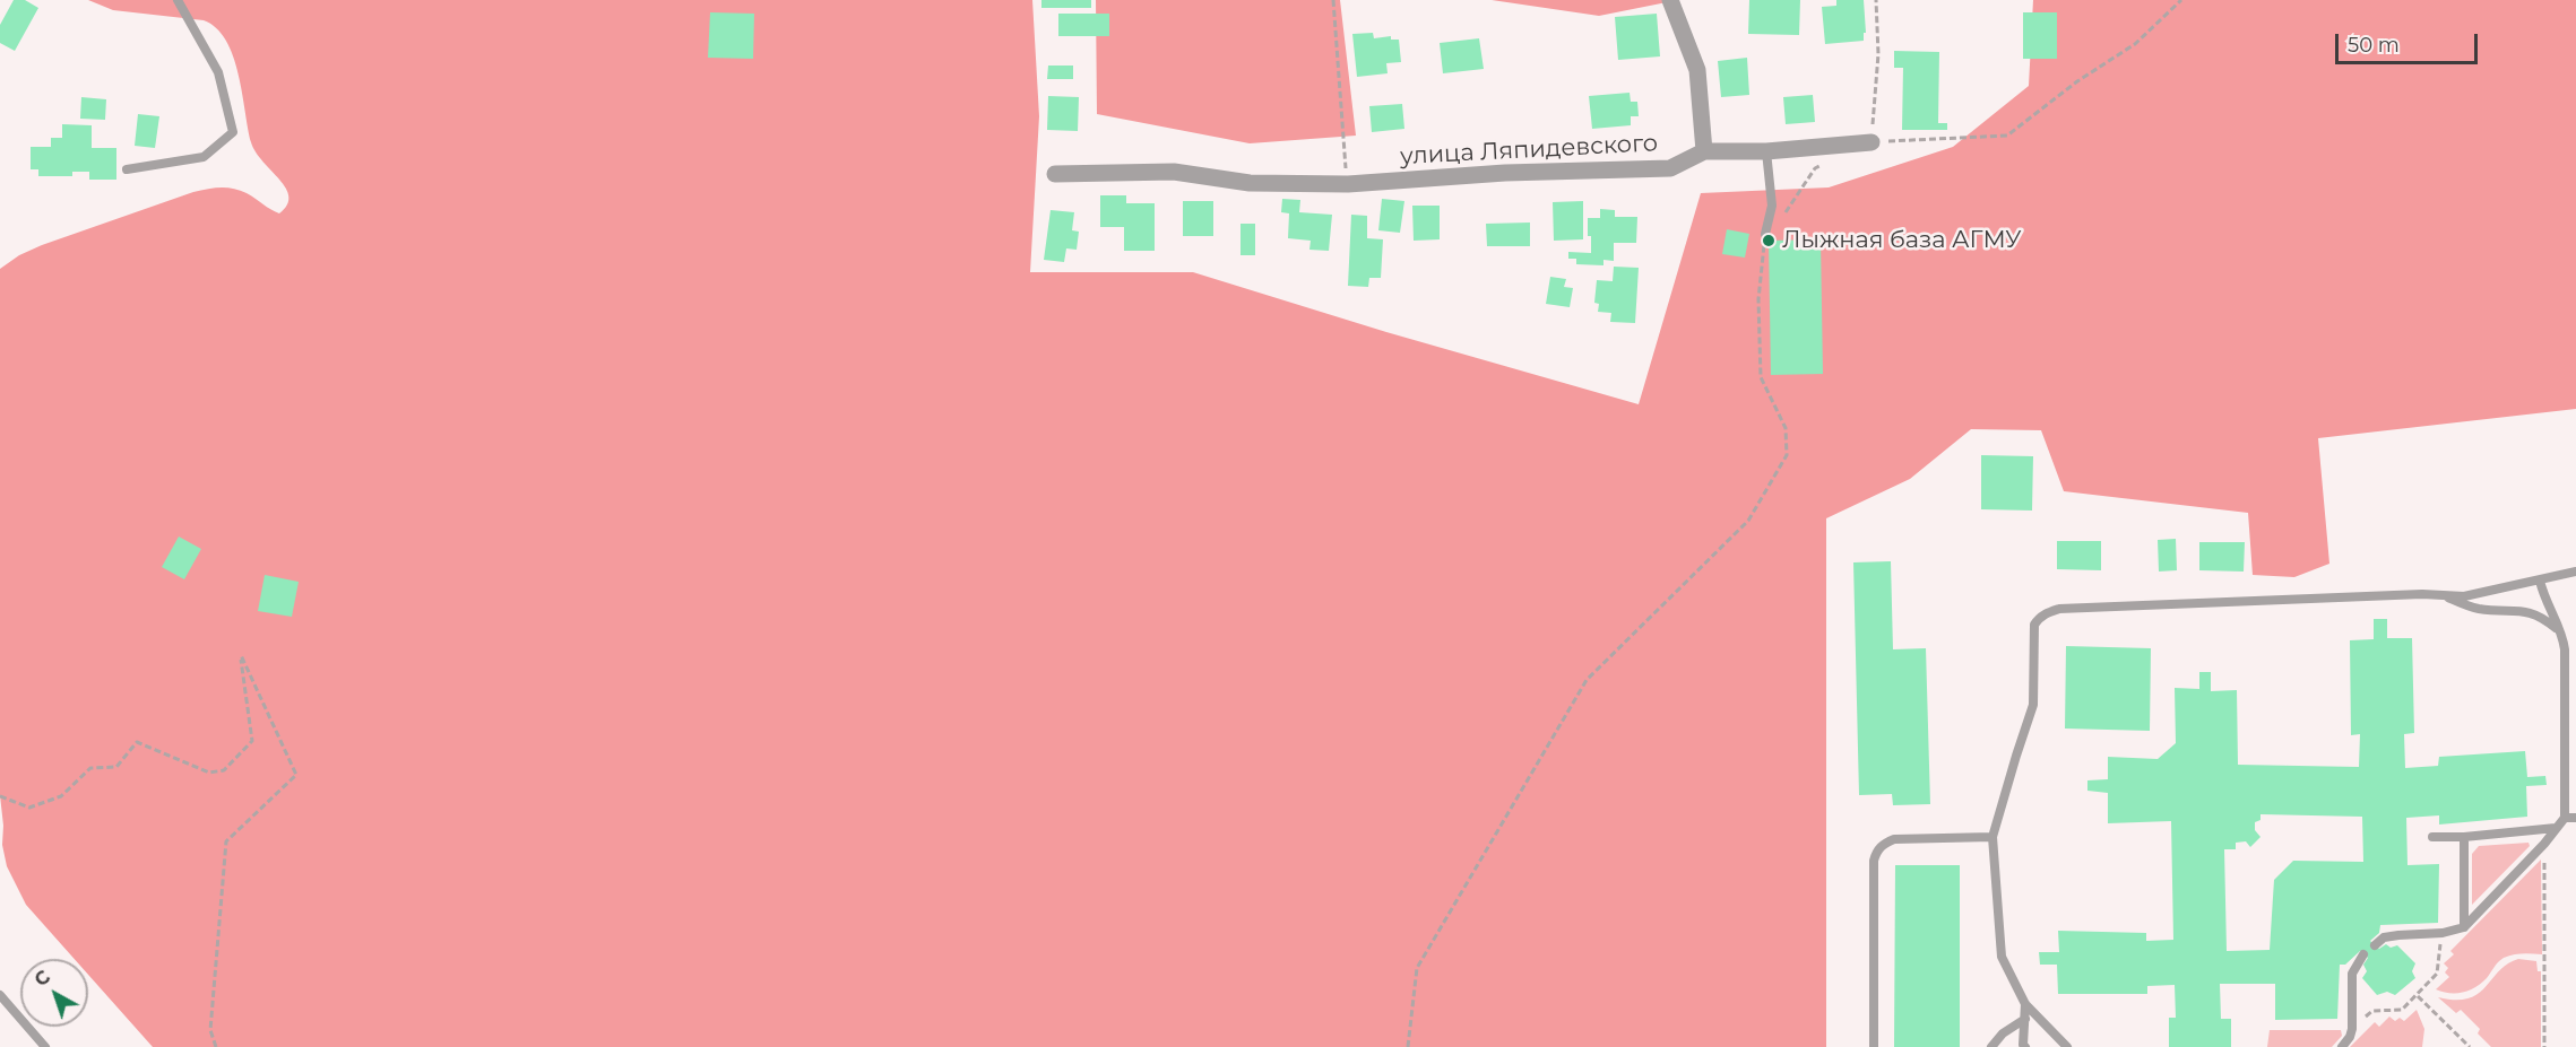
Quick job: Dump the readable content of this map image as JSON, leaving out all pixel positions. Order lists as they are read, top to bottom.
{
  "streets": {
    "street": ["улица Ляпидевского"]
  },
  "places": ["Лыжная база АГМУ"],
  "scale_bar": "50 m",
  "north": "top left"
}
